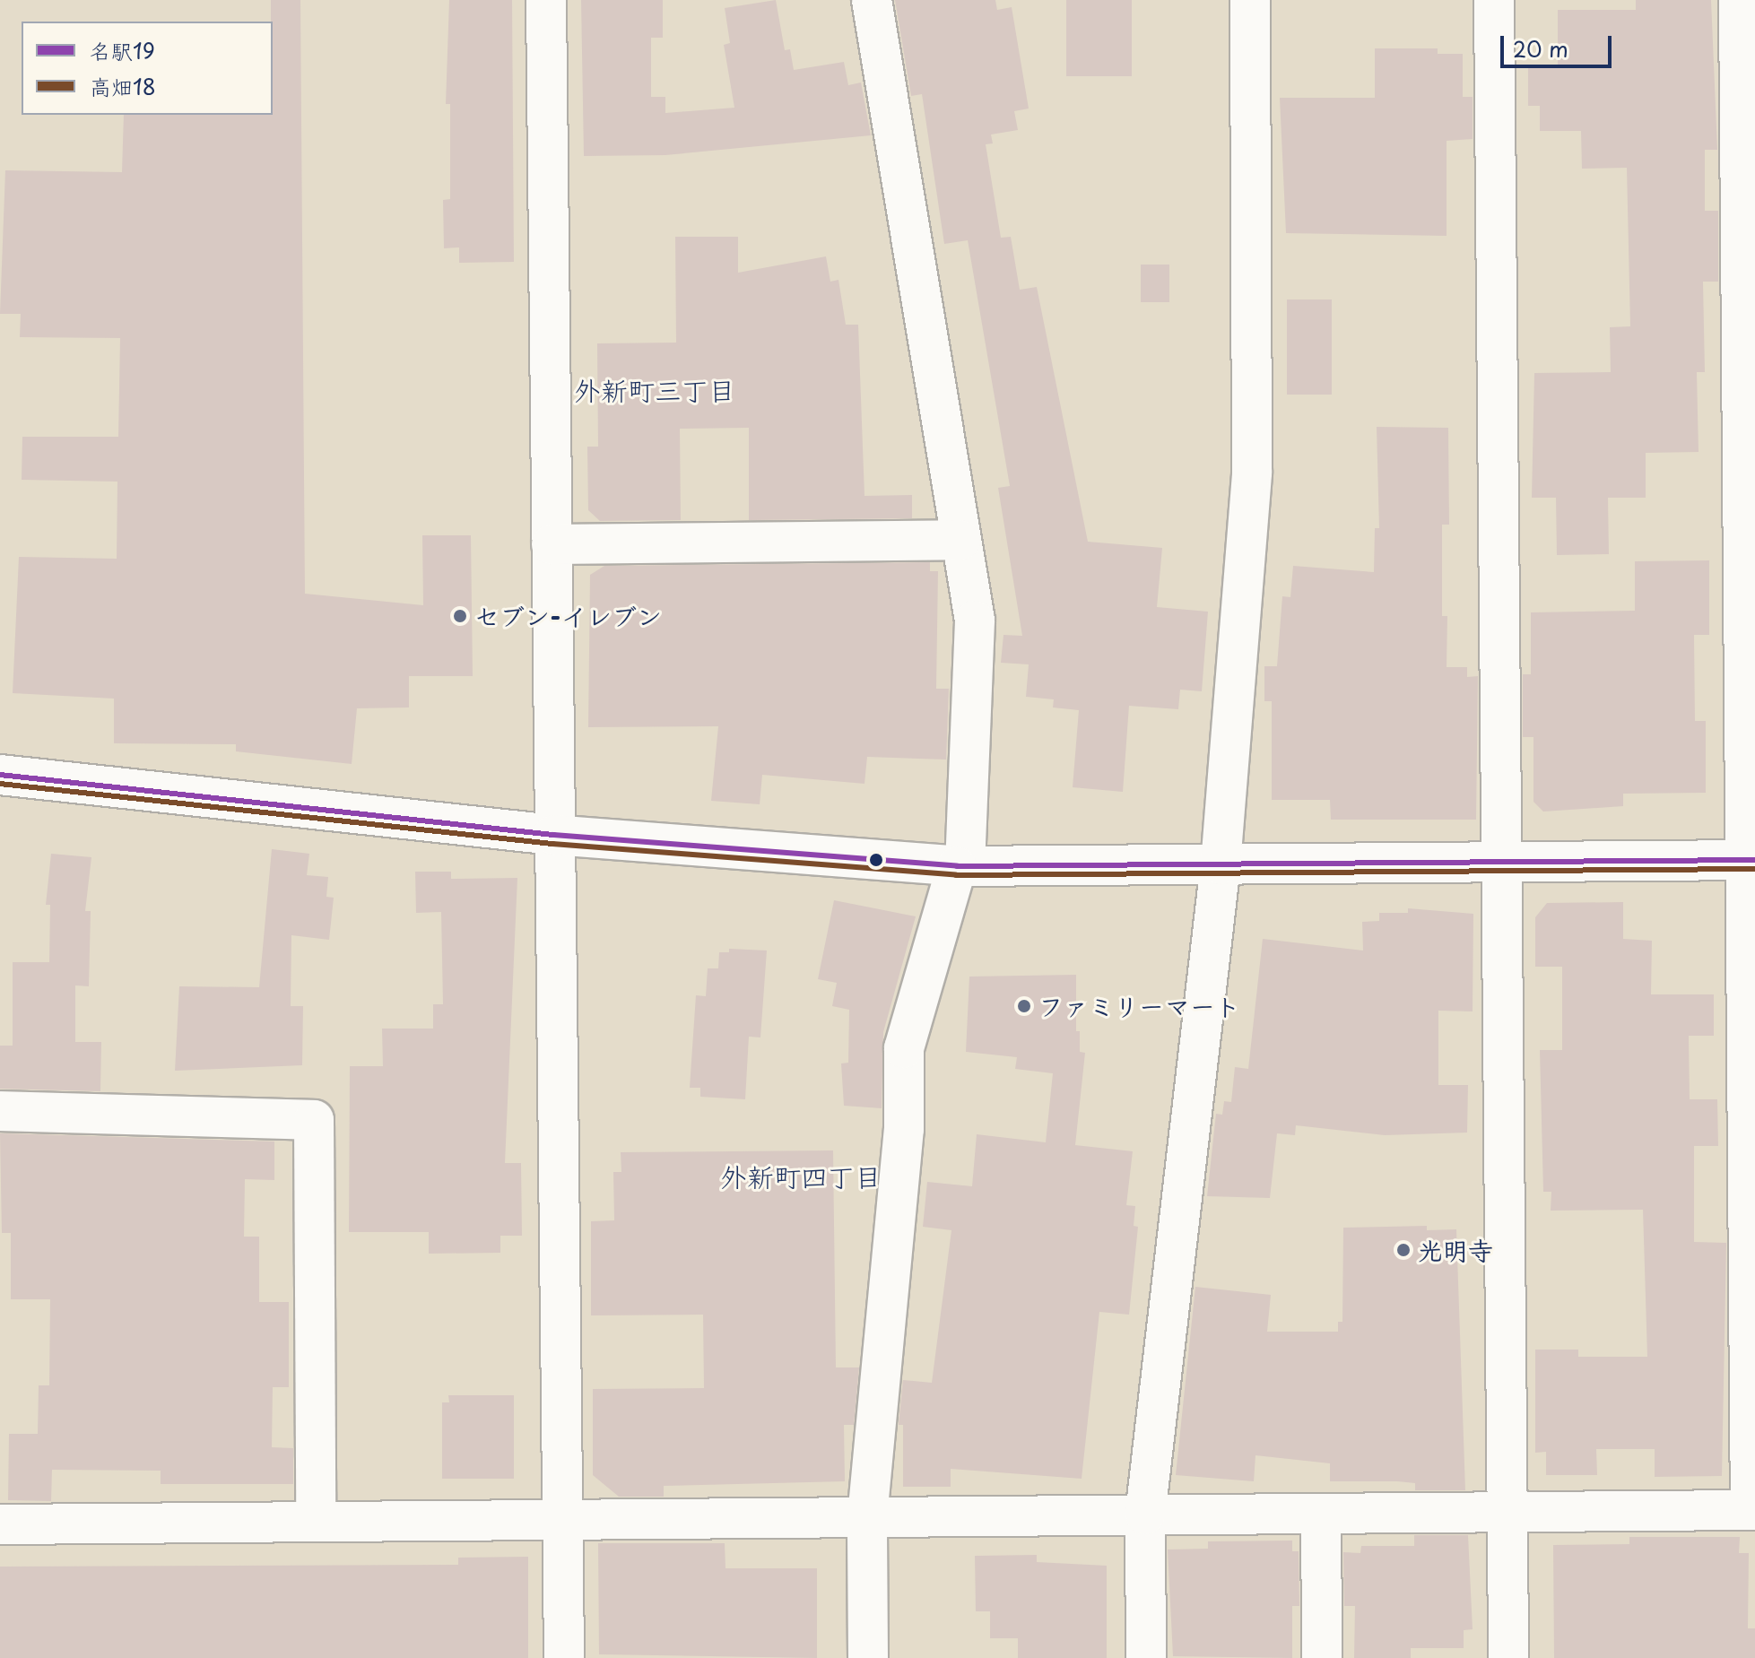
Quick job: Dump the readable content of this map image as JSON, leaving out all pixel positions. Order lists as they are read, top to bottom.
{
  "districts": ["外新町三丁目", "外新町四丁目"],
  "places": ["セブン-イレブン", "ファミリーマート", "光明寺"],
  "lines": ["transit line 名駅19", "transit line 高畑18"],
  "legend": ["名駅19", "高畑18"],
  "scale_bar": "20 m"
}
